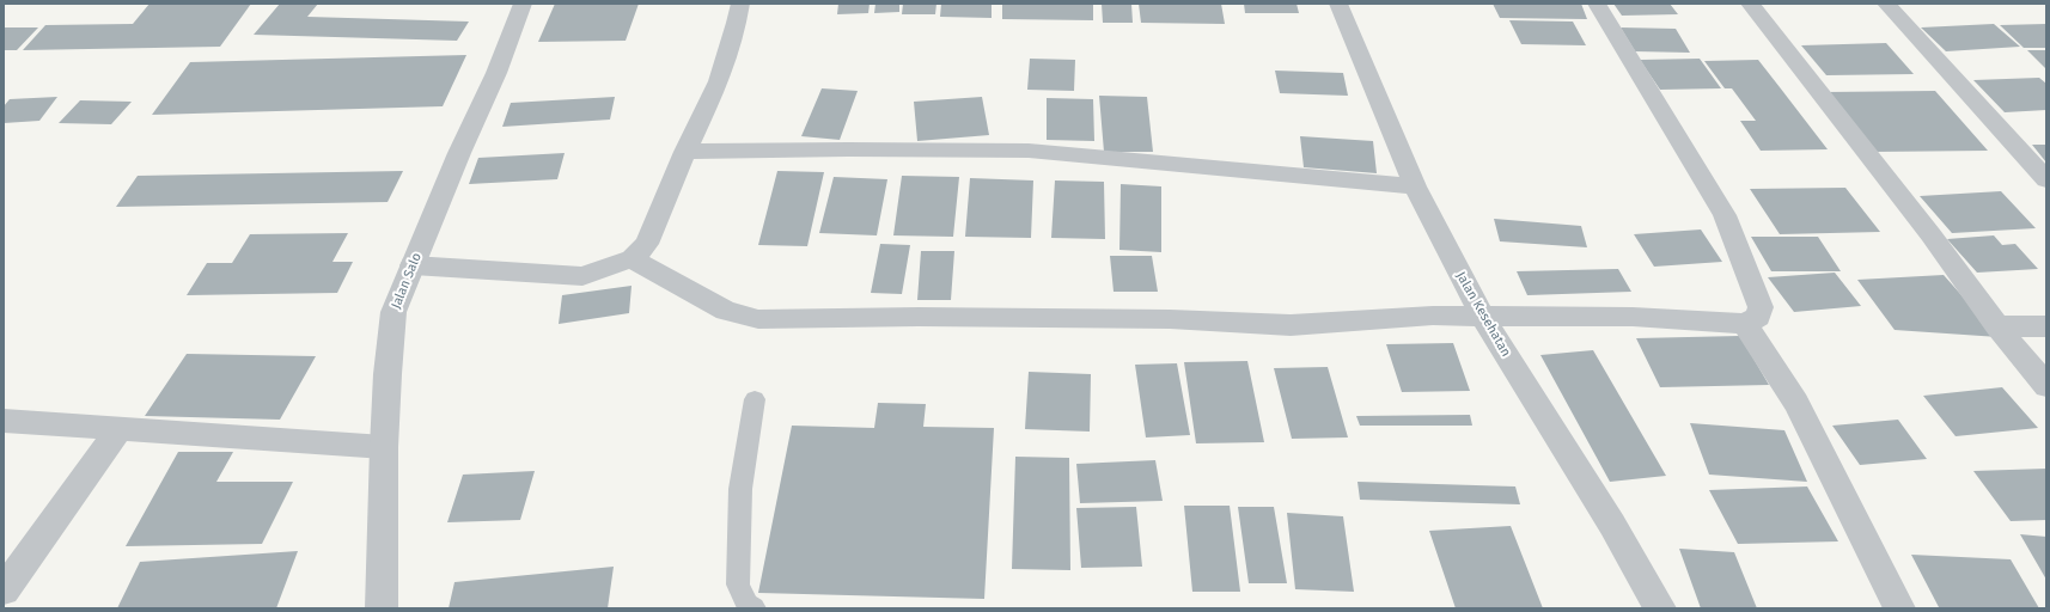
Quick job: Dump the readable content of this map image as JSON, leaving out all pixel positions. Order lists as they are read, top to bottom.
{
  "streets": {
    "street": ["Jalan Salo", "Jalan Kesehatan"]
  }
}
